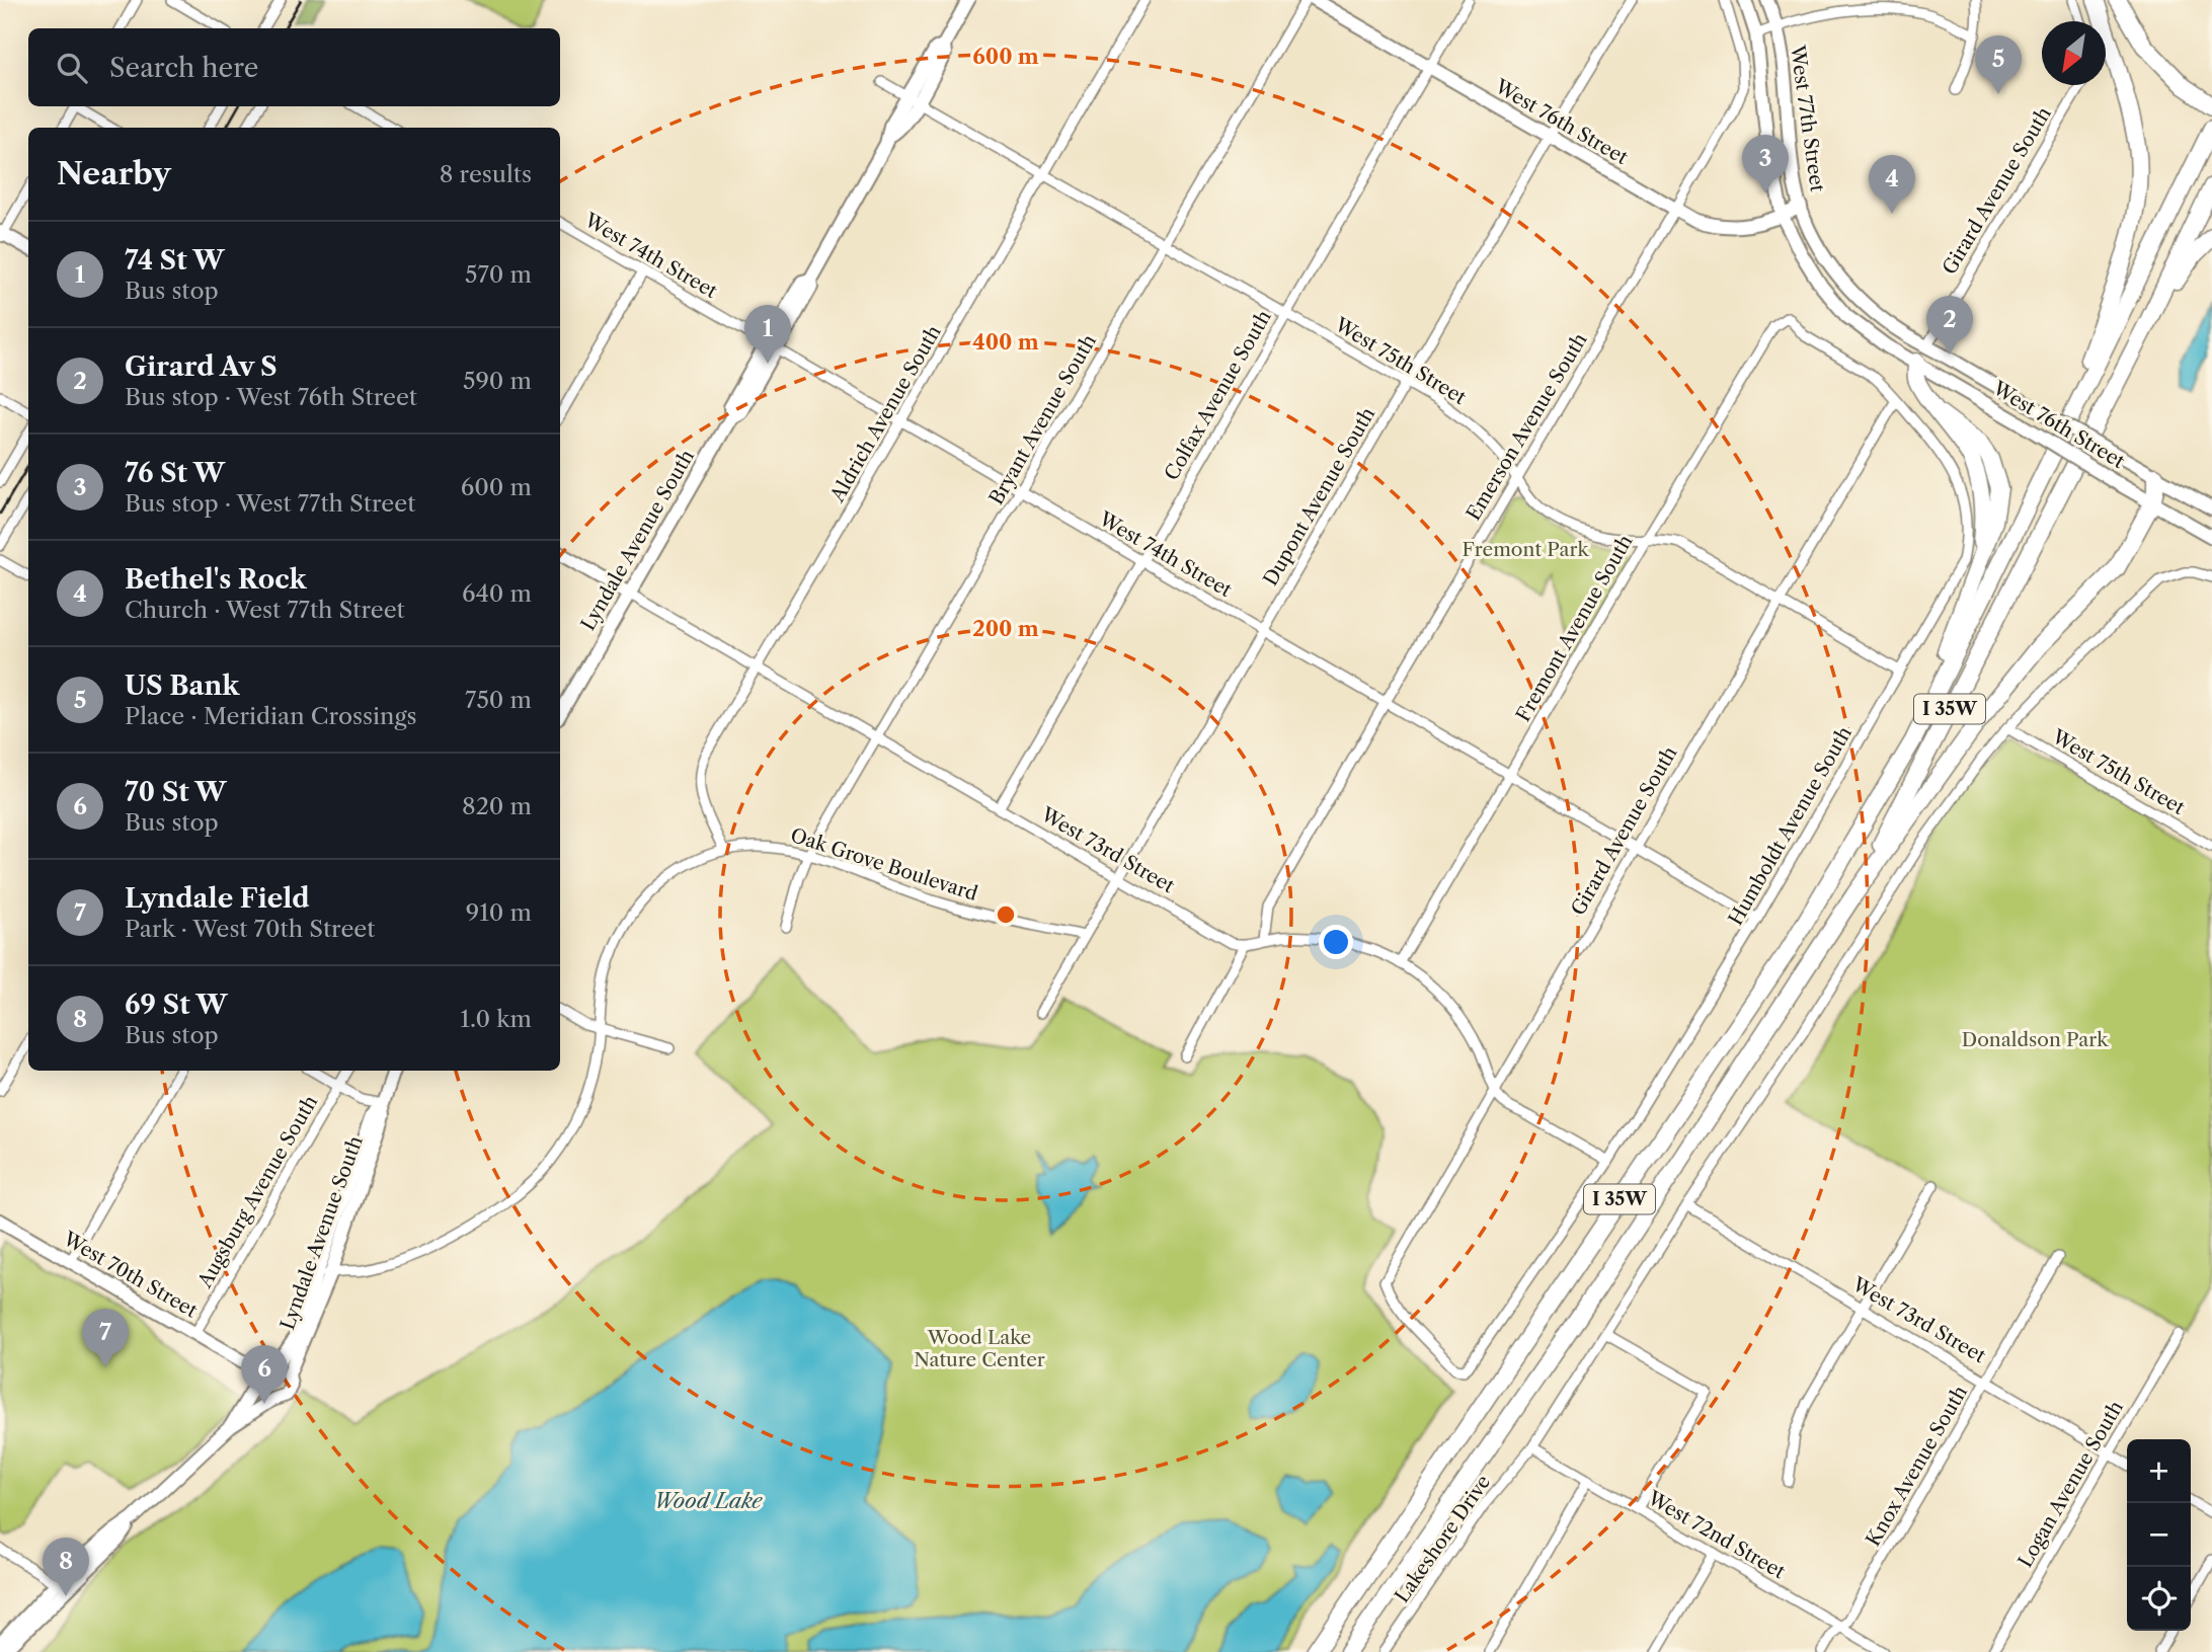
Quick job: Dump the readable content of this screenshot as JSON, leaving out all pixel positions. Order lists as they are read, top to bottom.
{
  "streets": {
    "highway": ["I 35W"],
    "street": [
      "West 77th Street",
      "West 76th Street",
      "Girard Avenue South",
      "West 74th Street",
      "West 75th Street",
      "Colfax Avenue South",
      "Aldrich Avenue South",
      "Bryant Avenue South",
      "Emerson Avenue South",
      "Dupont Avenue South",
      "Lyndale Avenue South",
      "Fremont Avenue South",
      "Humboldt Avenue South",
      "West 73rd Street",
      "Oak Grove Boulevard",
      "Augsburg Avenue South",
      "West 70th Street",
      "Knox Avenue South",
      "Logan Avenue South",
      "West 72nd Street",
      "Lakeshore Drive"
    ]
  },
  "crossings": [
    ["West 77th Street", "West 76th Street"],
    ["West 76th Street", "Girard Avenue South"],
    ["West 76th Street", "Colfax Avenue South"],
    ["West 76th Street", "Emerson Avenue South"],
    ["West 76th Street", "Dupont Avenue South"],
    ["Girard Avenue South", "West 74th Street"],
    ["Girard Avenue South", "West 75th Street"],
    ["Girard Avenue South", "Humboldt Avenue South"],
    ["West 74th Street", "Colfax Avenue South"],
    ["West 74th Street", "Aldrich Avenue South"],
    ["West 74th Street", "Bryant Avenue South"],
    ["West 74th Street", "Emerson Avenue South"],
    ["West 74th Street", "Dupont Avenue South"],
    ["West 74th Street", "Lyndale Avenue South"],
    ["West 74th Street", "Fremont Avenue South"],
    ["West 74th Street", "Humboldt Avenue South"],
    ["West 75th Street", "Colfax Avenue South"],
    ["West 75th Street", "Aldrich Avenue South"],
    ["West 75th Street", "Bryant Avenue South"],
    ["West 75th Street", "Emerson Avenue South"],
    ["West 75th Street", "Dupont Avenue South"],
    ["West 75th Street", "Lyndale Avenue South"],
    ["West 75th Street", "Fremont Avenue South"],
    ["West 75th Street", "Humboldt Avenue South"],
    ["Colfax Avenue South", "West 73rd Street"],
    ["Aldrich Avenue South", "West 73rd Street"],
    ["Aldrich Avenue South", "Oak Grove Boulevard"],
    ["Bryant Avenue South", "West 73rd Street"],
    ["Bryant Avenue South", "Oak Grove Boulevard"],
    ["Dupont Avenue South", "West 73rd Street"],
    ["Dupont Avenue South", "Oak Grove Boulevard"],
    ["Lyndale Avenue South", "West 73rd Street"],
    ["Lyndale Avenue South", "Oak Grove Boulevard"],
    ["Lyndale Avenue South", "West 70th Street"],
    ["Fremont Avenue South", "Humboldt Avenue South"],
    ["West 73rd Street", "Knox Avenue South"],
    ["West 73rd Street", "Logan Avenue South"],
    ["Augsburg Avenue South", "West 70th Street"],
    ["Knox Avenue South", "West 72nd Street"],
    ["West 72nd Street", "Lakeshore Drive"]
  ],
  "water": ["Wood Lake"],
  "parks": ["Fremont Park", "Donaldson Park", "Wood Lake Nature Center"],
  "north": "bottom left",
  "page": {
    "search": "Search here",
    "pins": [
      "5",
      "3",
      "4",
      "2",
      "1",
      "7",
      "6",
      "8"
    ],
    "heading": ["Nearby", "8 results"],
    "list": [
      {
        "mark": "1",
        "name": "74 St W",
        "note": "Bus stop",
        "value": "570 m"
      },
      {
        "mark": "2",
        "name": "Girard Av S",
        "note": "Bus stop · West 76th Street",
        "value": "590 m"
      },
      {
        "mark": "3",
        "name": "76 St W",
        "note": "Bus stop · West 77th Street",
        "value": "600 m"
      },
      {
        "mark": "4",
        "name": "Bethel's Rock",
        "note": "Church · West 77th Street",
        "value": "640 m"
      },
      {
        "mark": "5",
        "name": "US Bank",
        "note": "Place · Meridian Crossings",
        "value": "750 m"
      },
      {
        "mark": "6",
        "name": "70 St W",
        "note": "Bus stop",
        "value": "820 m"
      },
      {
        "mark": "7",
        "name": "Lyndale Field",
        "note": "Park · West 70th Street",
        "value": "910 m"
      },
      {
        "mark": "8",
        "name": "69 St W",
        "note": "Bus stop",
        "value": "1.0 km"
      }
    ],
    "map_buttons": ["+", "−"]
  },
  "rings": ["600 m", "400 m", "200 m"]
}
